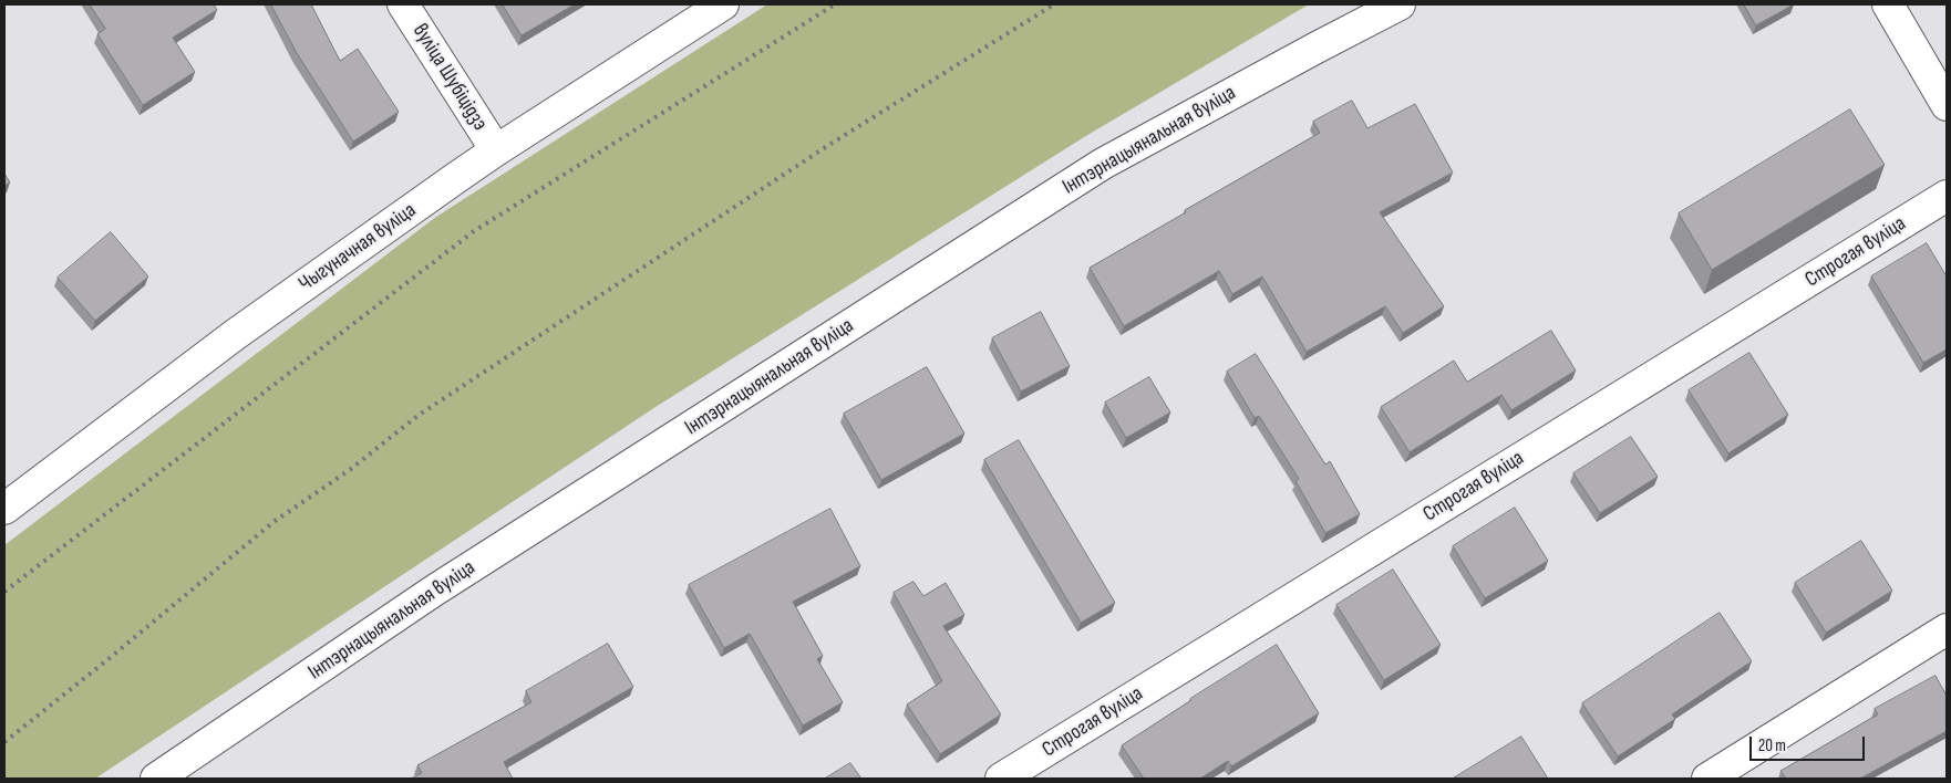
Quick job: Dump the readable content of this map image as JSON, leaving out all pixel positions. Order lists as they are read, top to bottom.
{
  "streets": {
    "street": [
      "вуліца Шубіцідзэ",
      "Інтэрнацыянальная вуліца",
      "Чыгуначная вуліца",
      "Строгая вуліца"
    ]
  },
  "crossings": [
    ["вуліца Шубіцідзэ", "Чыгуначная вуліца"]
  ],
  "scale_bar": "20 m"
}
